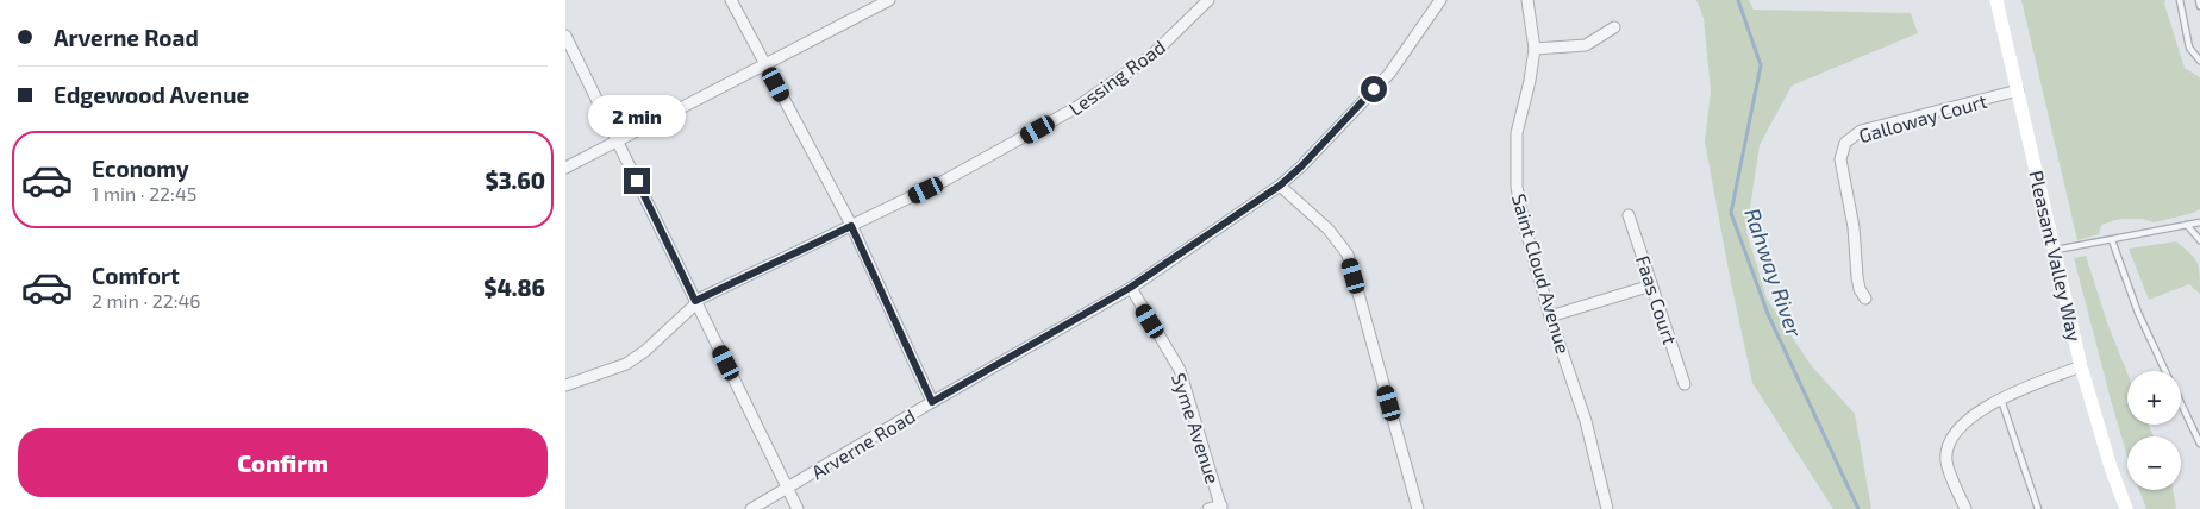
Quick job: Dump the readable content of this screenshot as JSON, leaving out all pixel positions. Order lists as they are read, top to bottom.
{
  "streets": {
    "main road": ["Pleasant Valley Way"],
    "street": [
      "Lessing Road",
      "Galloway Court",
      "Saint Cloud Avenue",
      "Faas Court",
      "Syme Avenue",
      "Arverne Road"
    ]
  },
  "crossings": [
    ["Galloway Court", "Pleasant Valley Way"],
    ["Syme Avenue", "Arverne Road"]
  ],
  "water": ["Rahway River"],
  "page": {
    "banner": ["Arverne Road", "Edgewood Avenue"],
    "bubble": "2 min",
    "list": [
      {
        "name": "Economy",
        "note": "1 min · 22:45",
        "value": "$3.60"
      },
      {
        "name": "Comfort",
        "note": "2 min · 22:46",
        "value": "$4.86"
      }
    ],
    "map_buttons": ["+", "−"],
    "buttons": "Confirm"
  }
}
